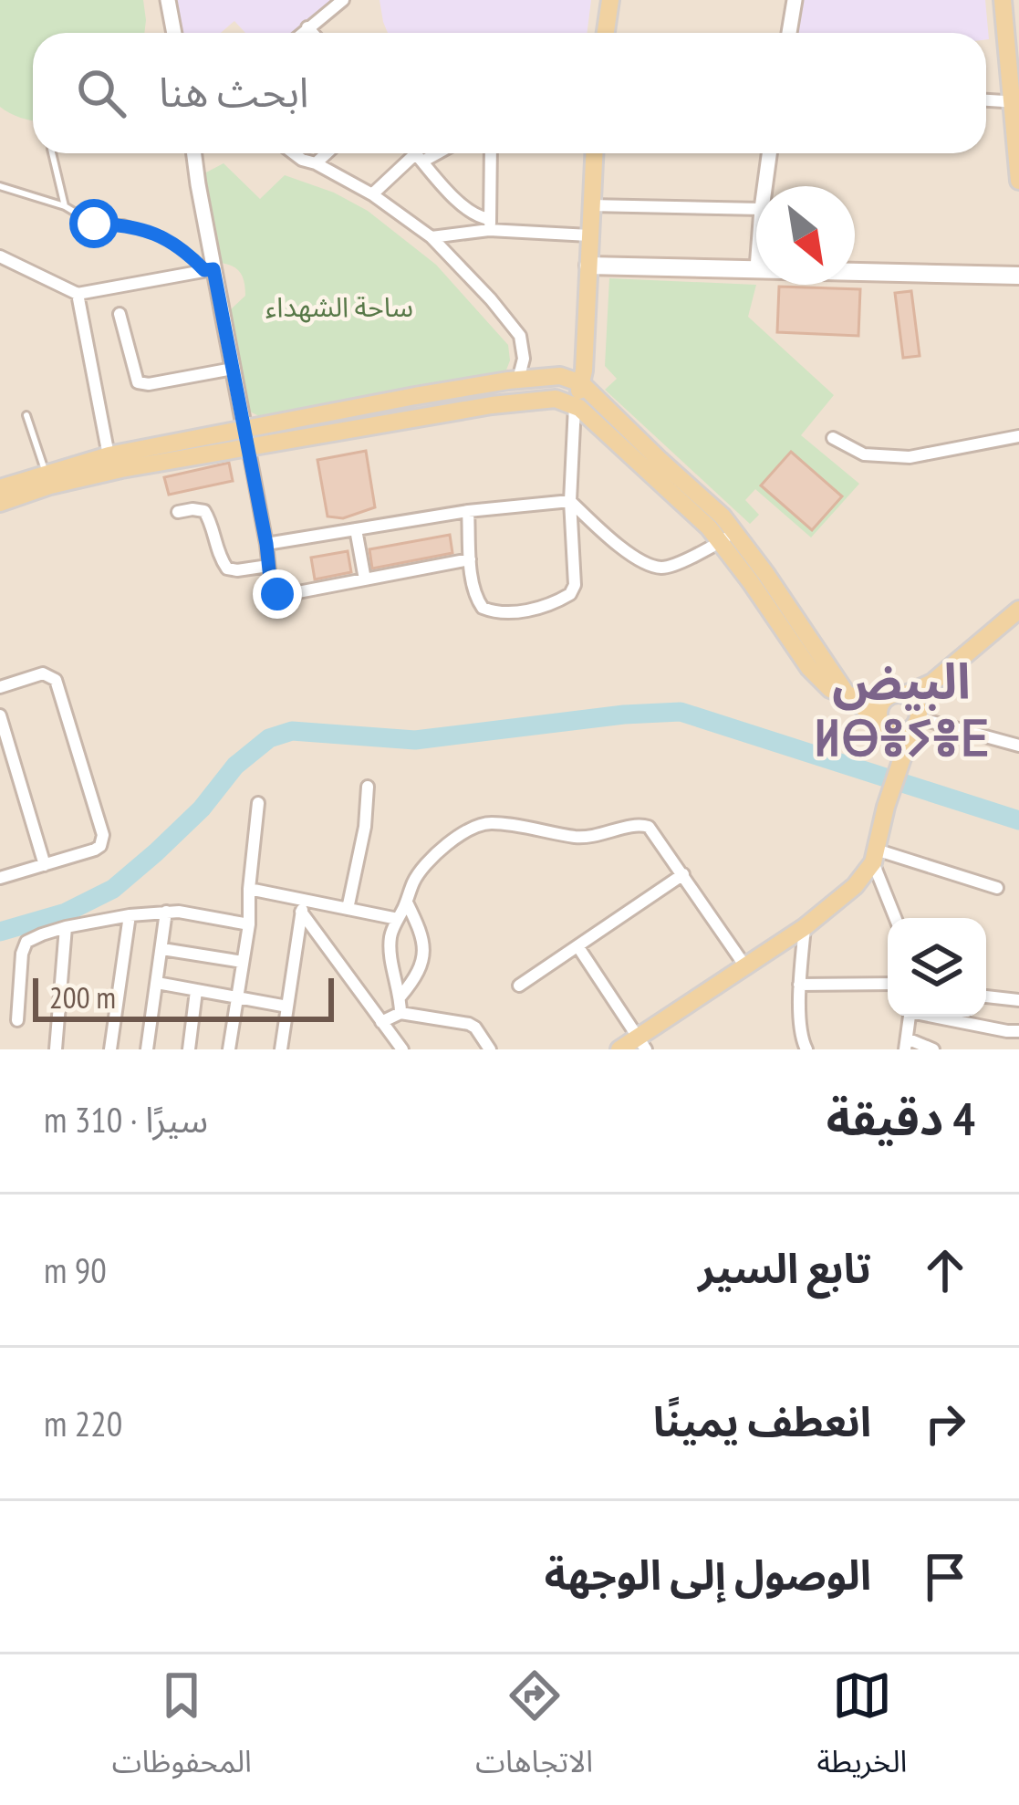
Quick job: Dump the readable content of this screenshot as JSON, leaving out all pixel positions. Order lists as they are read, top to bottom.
{
  "districts": ["البيض ⵍⴱⴻⵢⴻⴹ"],
  "parks": ["ساحة الشهداء"],
  "scale_bar": "200 m",
  "north": "bottom right",
  "page": {
    "search": "ابحث هنا",
    "scale": "200 m",
    "heading": ["4 دقيقة", "سيرًا · 310 m"],
    "list": [
      ["تابع السير", "90 m"],
      ["انعطف يمينًا", "220 m"],
      "الوصول إلى الوجهة"
    ],
    "nav": ["الخريطة", "الاتجاهات", "المحفوظات"]
  }
}
